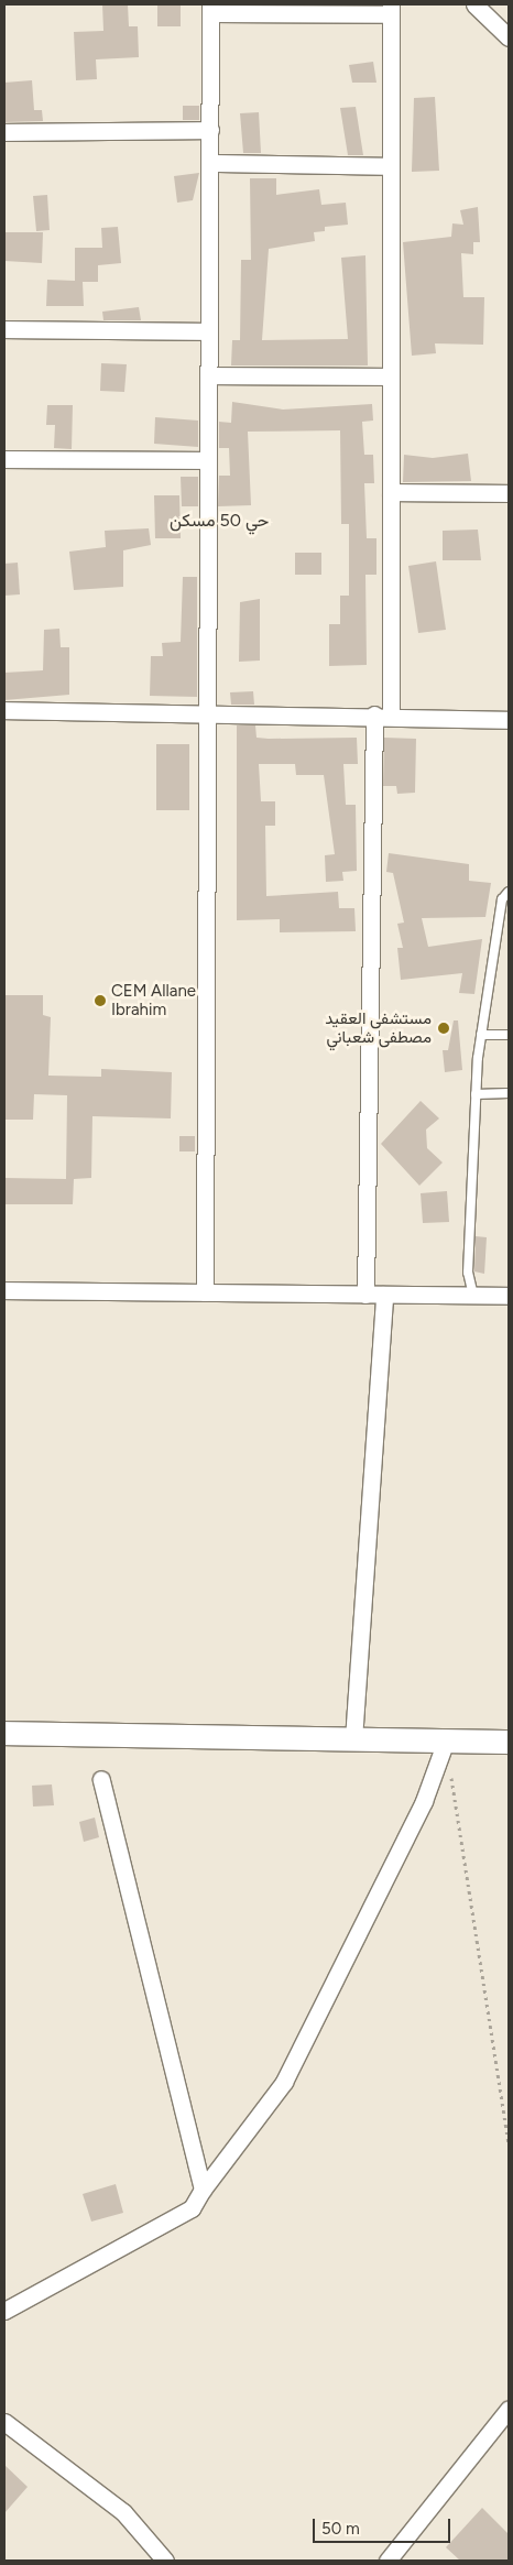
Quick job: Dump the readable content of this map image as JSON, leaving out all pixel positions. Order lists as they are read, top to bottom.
{
  "districts": ["حي 50 مسكن"],
  "places": ["CEM Allane Ibrahim", "مستشفى العقيد مصطفى شعباني"],
  "scale_bar": "50 m"
}
